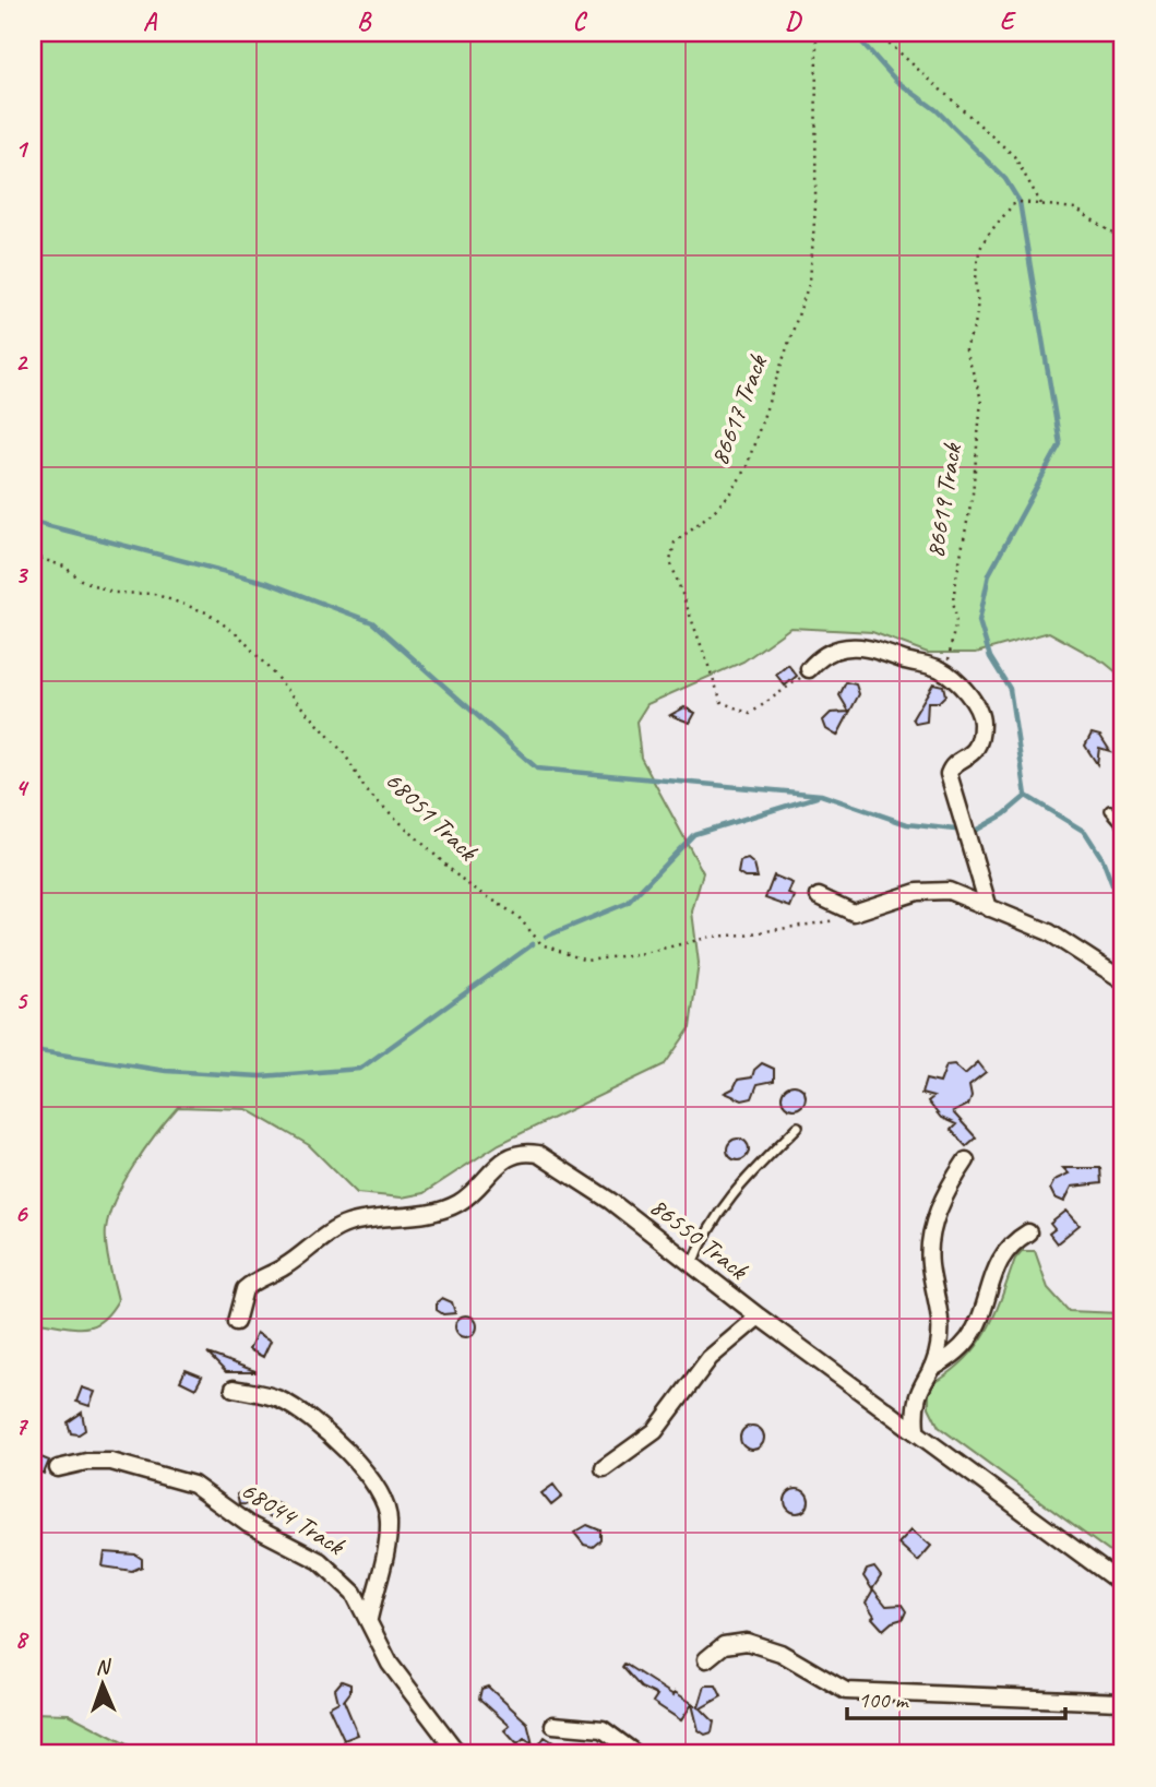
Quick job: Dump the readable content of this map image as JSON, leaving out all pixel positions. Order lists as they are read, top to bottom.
{
  "streets": {
    "street": ["86550 Track", "68044 Track"],
    "path": ["86617 Track", "86619 Track", "68051 Track"]
  },
  "scale_bar": "100 m",
  "north": "top",
  "grid": {
    "columns": [
      "A",
      "B",
      "C",
      "D",
      "E"
    ],
    "rows": [
      "1",
      "2",
      "3",
      "4",
      "5",
      "6",
      "7",
      "8"
    ]
  }
}
